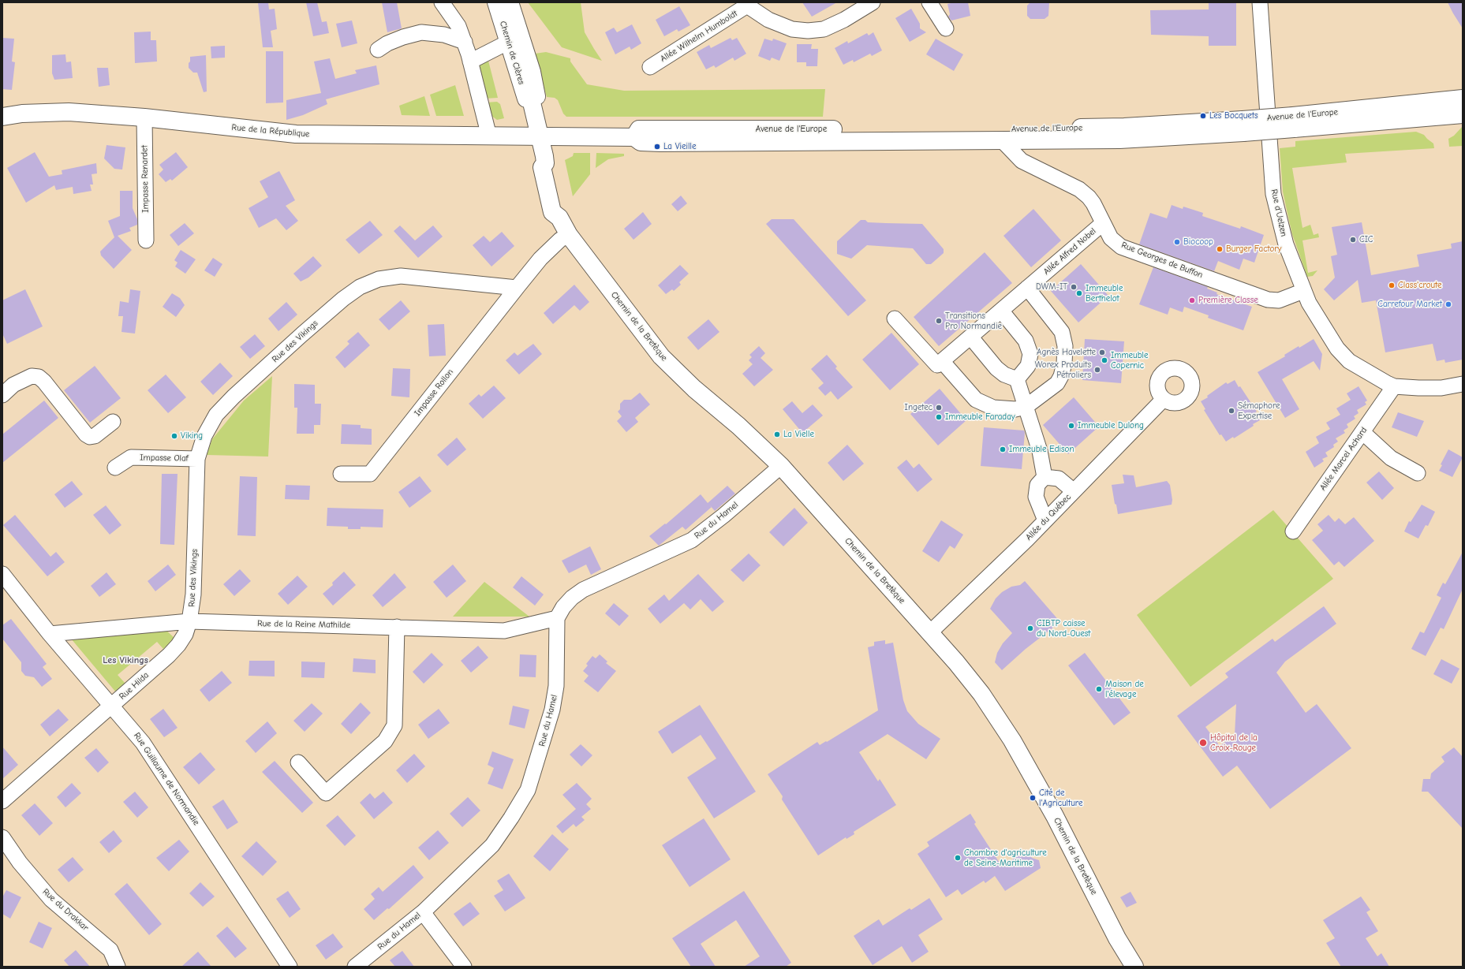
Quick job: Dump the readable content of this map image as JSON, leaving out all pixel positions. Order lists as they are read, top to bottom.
{
  "streets": {
    "main road": [
      "Chemin de Clères",
      "Avenue de l'Europe",
      "Rue de la République",
      "Chemin de la Bretèque"
    ],
    "street": [
      "Allée Wilhelm Humboldt",
      "Impasse Renardet",
      "Rue d'Uelzen",
      "Allée Alfred Nobel",
      "Rue Georges de Buffon",
      "Rue des Vikings",
      "Impasse Rollon",
      "Impasse Olaf",
      "Allée Marcel Achard",
      "Allée du Québec",
      "Rue du Hamel",
      "Rue de la Reine Mathilde",
      "Rue Hilda",
      "Rue Guillaume de Normandie",
      "Rue du Drakkar"
    ]
  },
  "crossings": [
    ["Chemin de Clères", "Avenue de l'Europe"],
    ["Chemin de Clères", "Rue de la République"],
    ["Chemin de Clères", "Chemin de la Bretèque"],
    ["Avenue de l'Europe", "Rue de la République"],
    ["Avenue de l'Europe", "Rue Georges de Buffon"],
    ["Avenue de l'Europe", "Chemin de la Bretèque"],
    ["Rue de la République", "Impasse Renardet"],
    ["Rue de la République", "Chemin de la Bretèque"],
    ["Rue d'Uelzen", "Rue Georges de Buffon"],
    ["Rue d'Uelzen", "Allée Marcel Achard"],
    ["Allée Alfred Nobel", "Rue Georges de Buffon"],
    ["Chemin de la Bretèque", "Allée du Québec"],
    ["Chemin de la Bretèque", "Rue du Hamel"],
    ["Rue des Vikings", "Impasse Rollon"],
    ["Rue des Vikings", "Impasse Olaf"],
    ["Rue des Vikings", "Rue de la Reine Mathilde"],
    ["Rue des Vikings", "Rue Hilda"],
    ["Rue du Hamel", "Rue de la Reine Mathilde"],
    ["Rue de la Reine Mathilde", "Rue Hilda"],
    ["Rue de la Reine Mathilde", "Rue Guillaume de Normandie"],
    ["Rue Hilda", "Rue Guillaume de Normandie"]
  ],
  "districts": ["Les Vikings"],
  "places": [
    "Les Bocquets",
    "La Vieille",
    "CIC",
    "Biocoop",
    "Burger Factory",
    "Class'croute",
    "DWM-IT",
    "Immeuble Berthelot",
    "Première Classe",
    "Carrefour Market",
    "Transitions Pro Normandie",
    "Agnès Havelette",
    "Immeuble Copernic",
    "Worex Produits Pétroliers",
    "Ingetec",
    "Sémaphore Expertise",
    "Immeuble Faraday",
    "Immeuble Dulong",
    "La Vielle",
    "Viking",
    "Immeuble Edison",
    "CIBTP caisse du Nord-Ouest",
    "Maison de l'élevage",
    "Hôpital de la Croix-Rouge",
    "Cité de l'Agriculture",
    "Chambre d'agriculture de Seine-Maritime"
  ]
}
